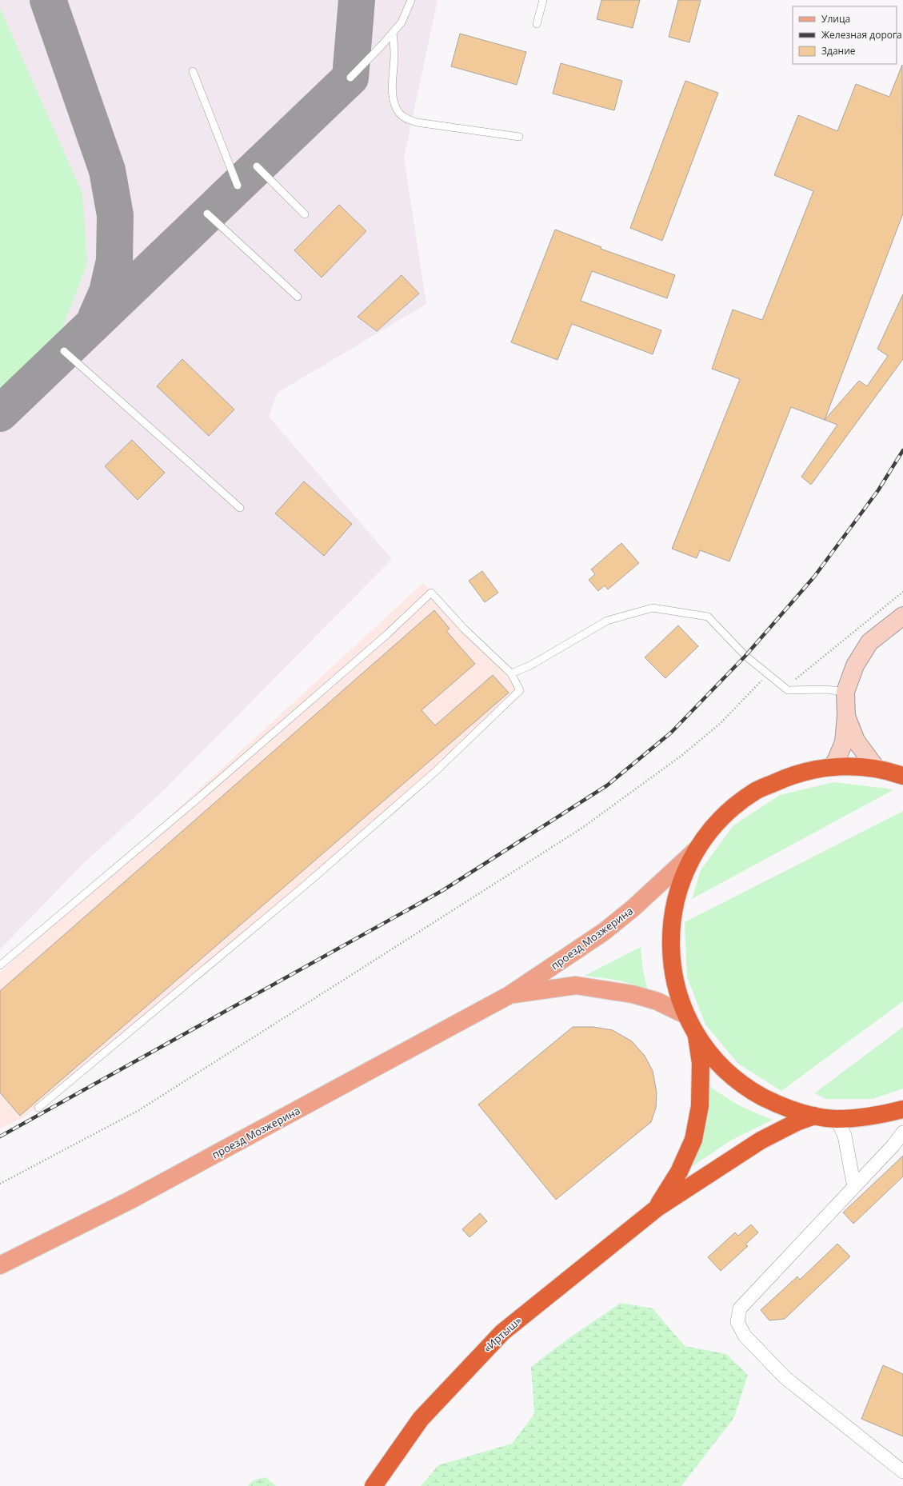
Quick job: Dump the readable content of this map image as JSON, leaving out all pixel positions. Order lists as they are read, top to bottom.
{
  "streets": {
    "highway": ["«Иртыш»"],
    "main road": ["проезд Мозжерина"]
  },
  "legend": ["Улица", "Железная дорога", "Здание"]
}
